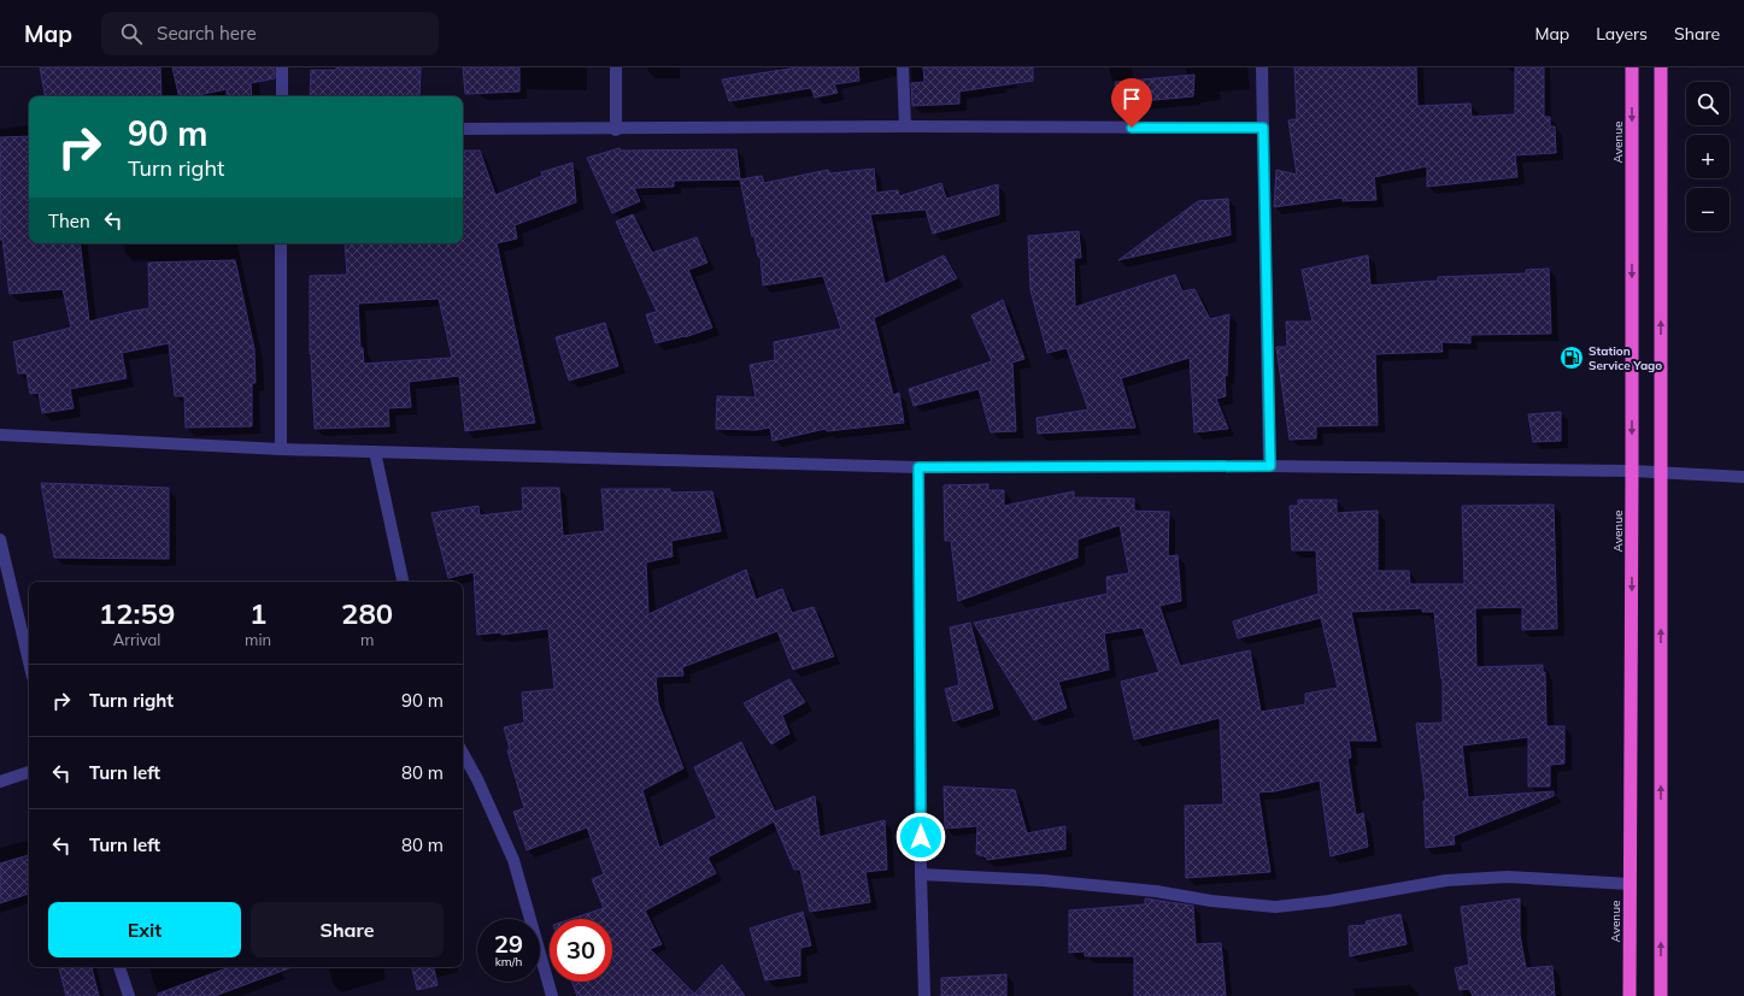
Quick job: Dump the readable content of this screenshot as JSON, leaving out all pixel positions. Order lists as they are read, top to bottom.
{
  "streets": {
    "highway": ["Avenue"]
  },
  "places": {
    "fuel station": ["Station Service Yago"]
  },
  "page": {
    "header": "Map",
    "search": "Search here",
    "nav": ["Map", "Layers", "Share"],
    "map_buttons": ["+", "−"],
    "turn": ["90 m", "Turn right"],
    "then": "Then",
    "eta": [
      "12:59",
      "Arrival",
      "1",
      "min",
      "280",
      "m"
    ],
    "list": [
      {
        "name": "Turn right",
        "value": "90 m"
      },
      {
        "name": "Turn left",
        "value": "80 m"
      },
      {
        "name": "Turn left",
        "value": "80 m"
      }
    ],
    "buttons": ["Exit", "Share"],
    "speed": "29 km/h",
    "limit": "30"
  }
}
